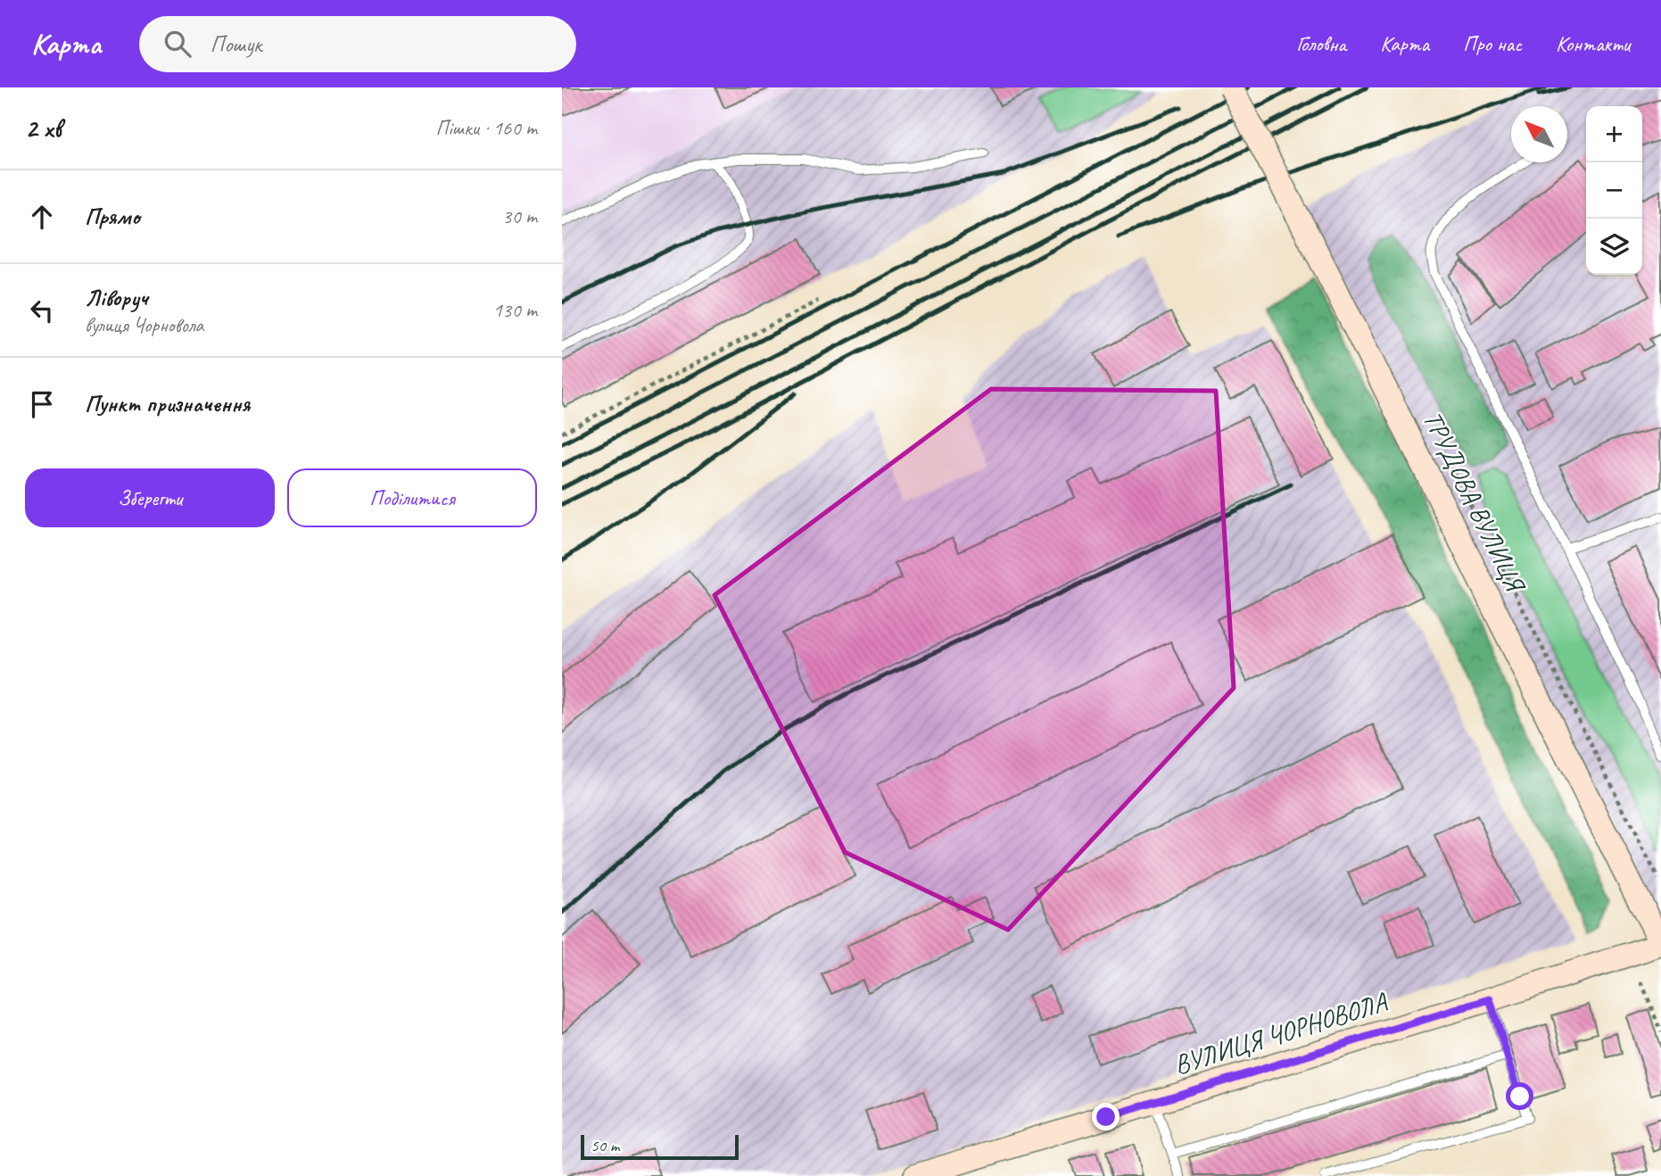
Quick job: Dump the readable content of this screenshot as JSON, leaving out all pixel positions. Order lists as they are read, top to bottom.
{
  "streets": {
    "main road": ["ТРУДОВА ВУЛИЦЯ", "ВУЛИЦЯ ЧОРНОВОЛА"]
  },
  "crossings": [
    ["ТРУДОВА ВУЛИЦЯ", "ВУЛИЦЯ ЧОРНОВОЛА"]
  ],
  "scale_bar": "50 m",
  "north": "top left",
  "page": {
    "header": "Карта",
    "search": "Пошук",
    "nav": [
      "Головна",
      "Карта",
      "Про нас",
      "Контакти"
    ],
    "heading": ["2 хв", "Пішки · 160 m"],
    "map_buttons": ["+", "−"],
    "list": [
      ["Прямо", "30 m"],
      ["Ліворуч", "вулиця Чорновола", "130 m"],
      "Пункт призначення"
    ],
    "buttons": ["Зберегти", "Поділитися"],
    "scale": "50 m"
  }
}
